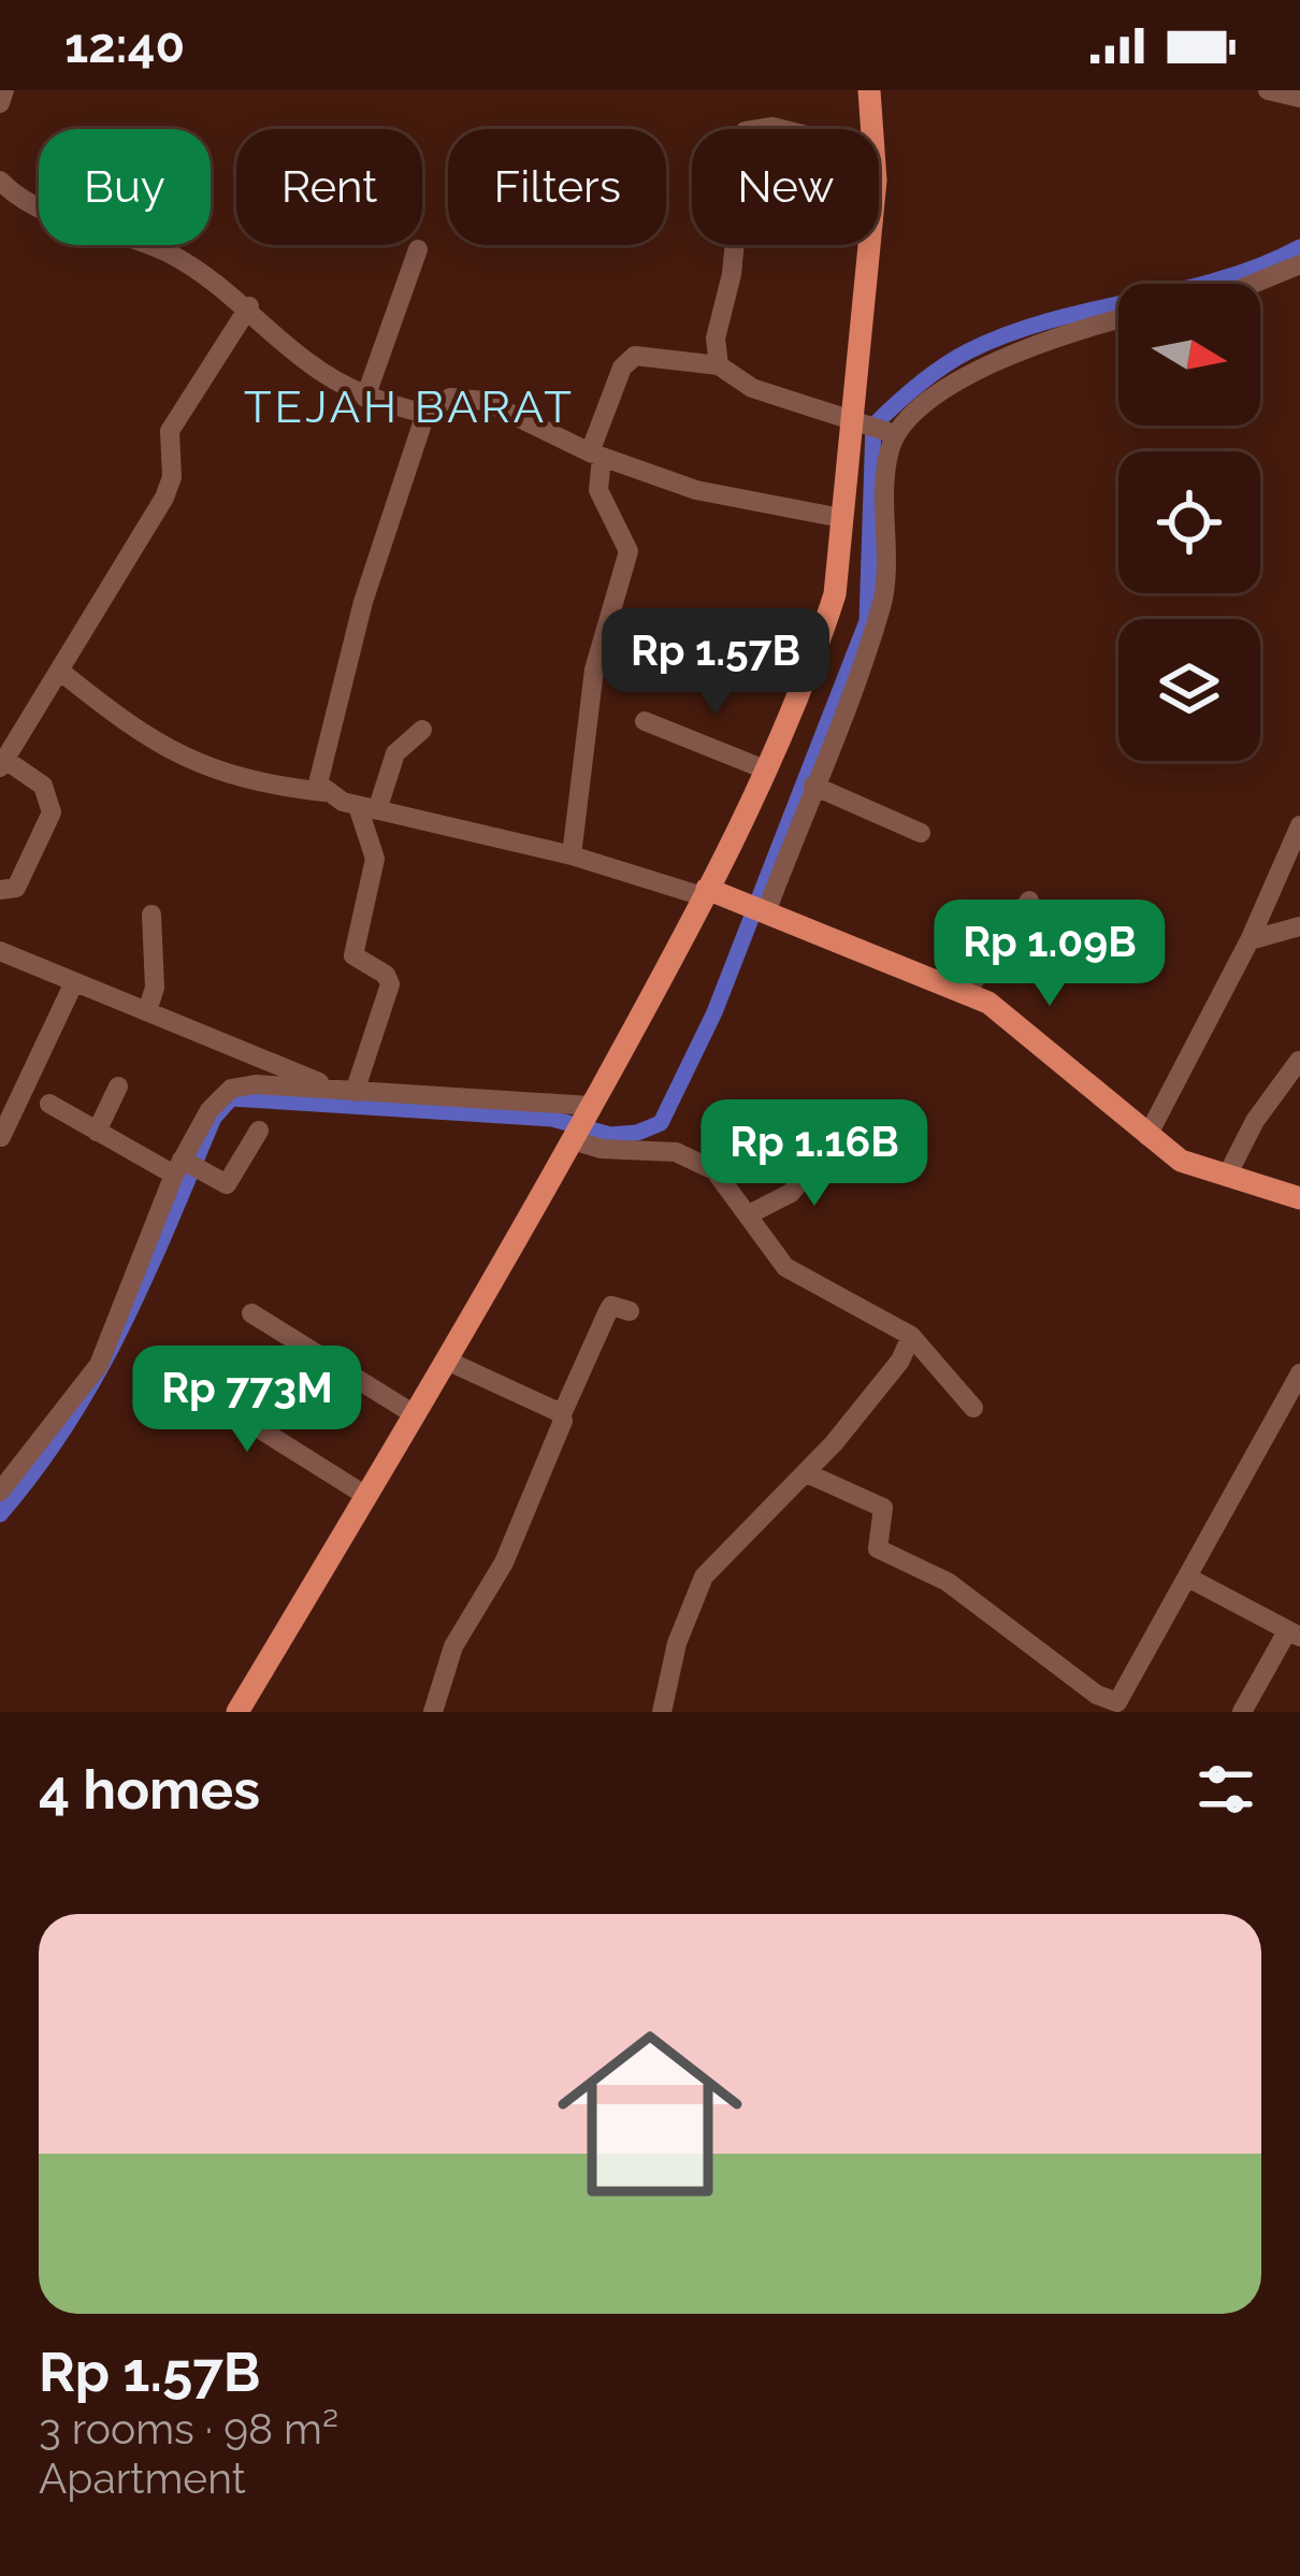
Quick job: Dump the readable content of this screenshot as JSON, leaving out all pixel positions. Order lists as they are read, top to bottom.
{
  "districts": ["TEJAH BARAT"],
  "north": "right",
  "page": {
    "status": "12:40",
    "chip": [
      "Buy",
      "Rent",
      "Filters",
      "New"
    ],
    "price": [
      "Rp 1.57B",
      "Rp 1.09B",
      "Rp 1.16B",
      "Rp 773M"
    ],
    "heading": "4 homes",
    "list": [
      {
        "name": "Rp 1.57B",
        "note": "3 rooms · 98 m² · Apartment"
      }
    ]
  }
}
